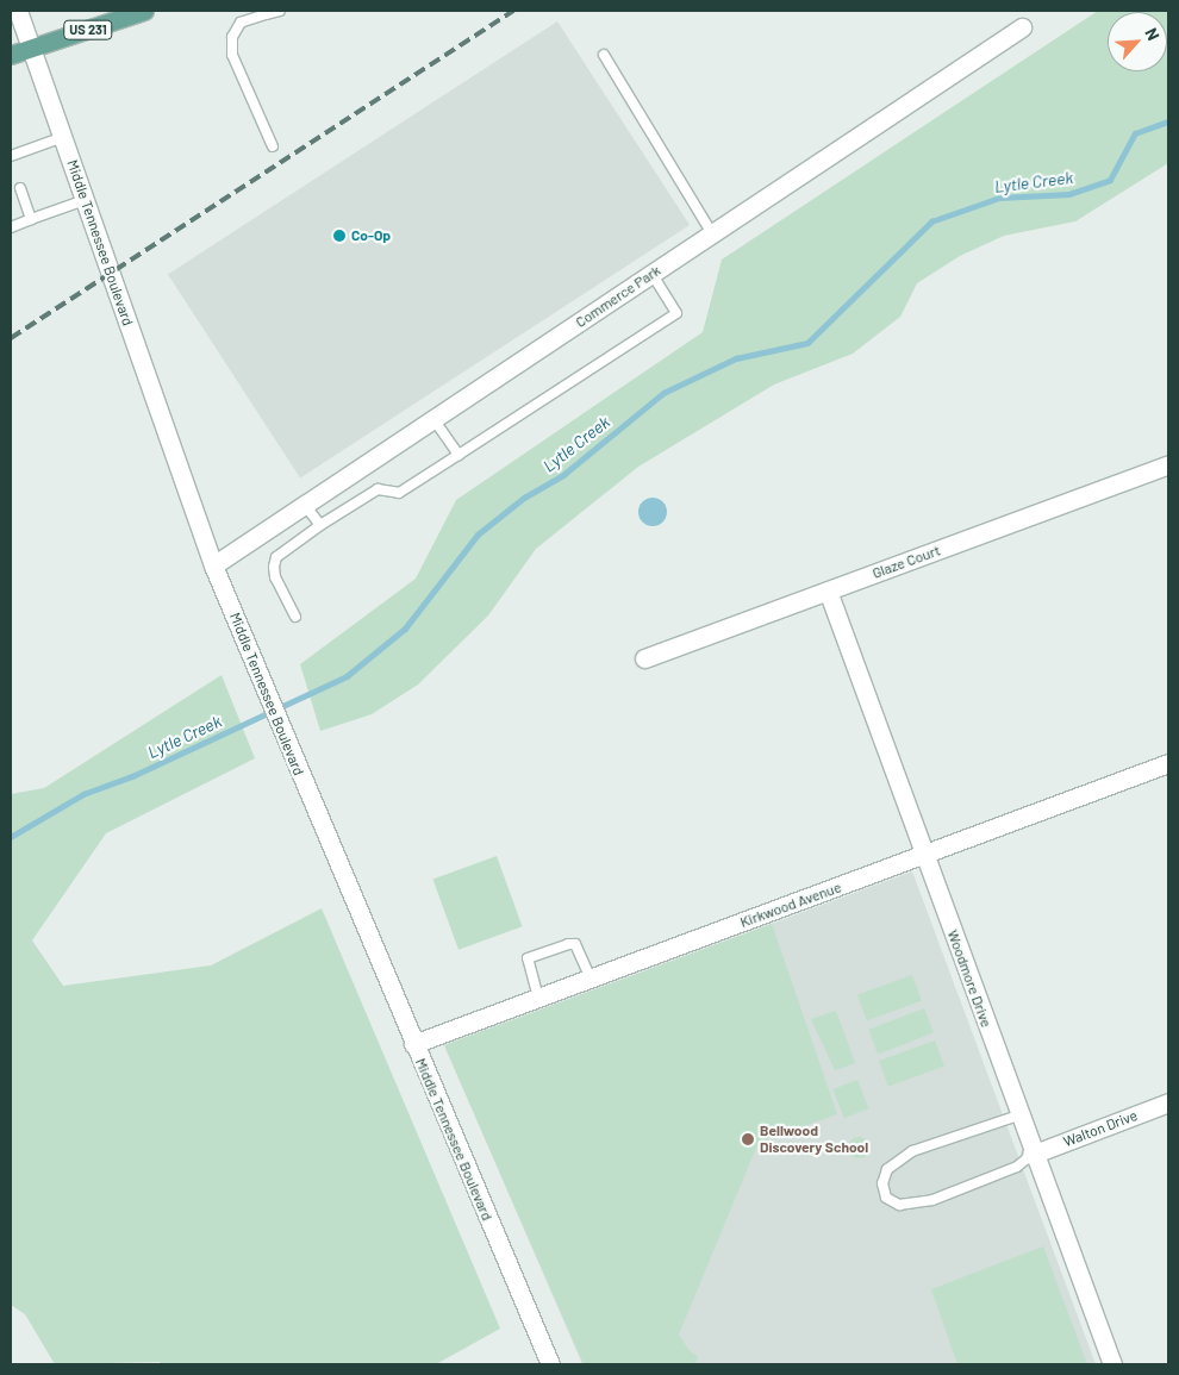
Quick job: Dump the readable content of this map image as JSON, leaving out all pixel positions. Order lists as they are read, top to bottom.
{
  "streets": {
    "main road": ["US 231"],
    "street": [
      "Middle Tennessee Boulevard",
      "Commerce Park",
      "Glaze Court",
      "Kirkwood Avenue",
      "Woodmore Drive",
      "Walton Drive"
    ]
  },
  "crossings": [
    ["US 231", "Middle Tennessee Boulevard"],
    ["Middle Tennessee Boulevard", "Commerce Park"],
    ["Middle Tennessee Boulevard", "Kirkwood Avenue"],
    ["Glaze Court", "Woodmore Drive"],
    ["Kirkwood Avenue", "Woodmore Drive"],
    ["Woodmore Drive", "Walton Drive"]
  ],
  "water": ["Lytle Creek"],
  "places": ["Co-Op", "Bellwood Discovery School"],
  "north": "top right"
}
